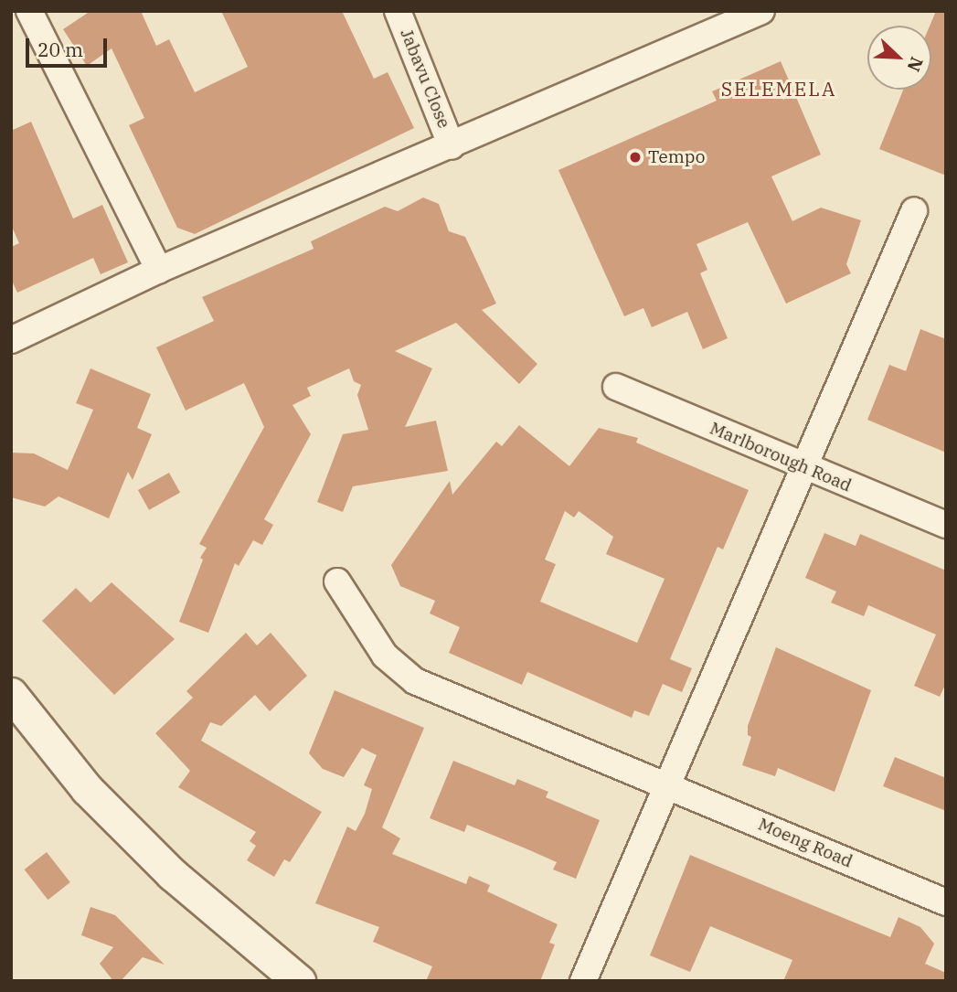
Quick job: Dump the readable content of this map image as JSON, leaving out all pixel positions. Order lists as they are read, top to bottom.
{
  "streets": {
    "street": ["Jabavu Close", "Marlborough Road", "Moeng Road"]
  },
  "districts": ["SELEMELA"],
  "places": ["Tempo"],
  "scale_bar": "20 m",
  "north": "bottom right"
}
